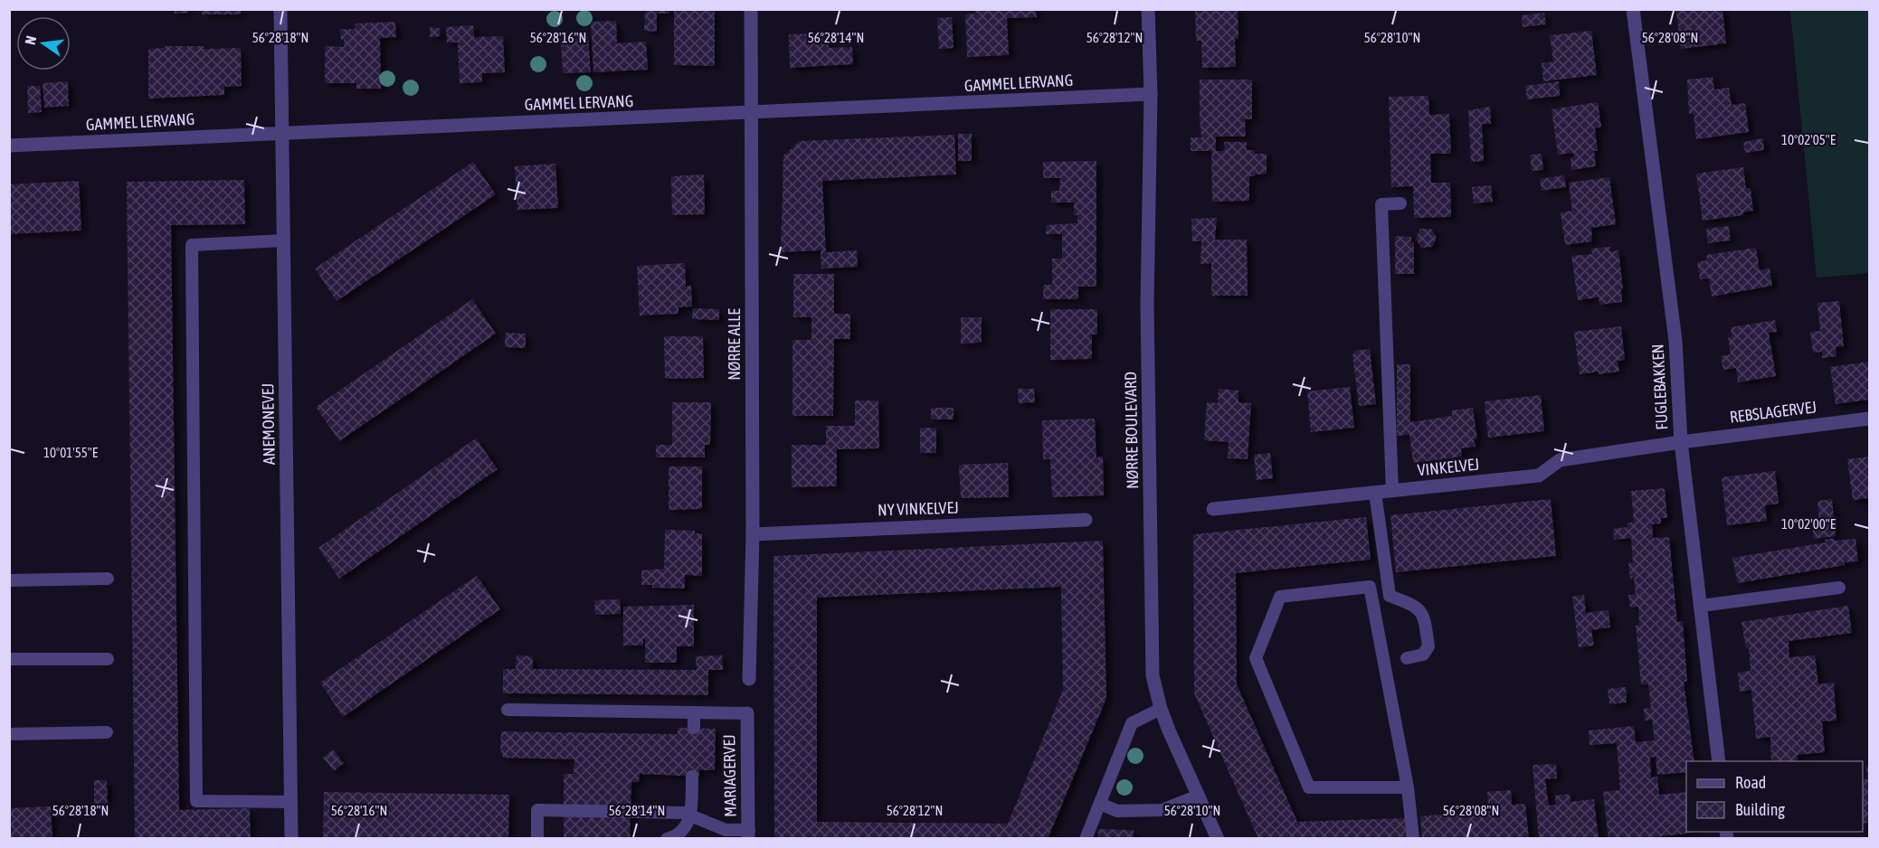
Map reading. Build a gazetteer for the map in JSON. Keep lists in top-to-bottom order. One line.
{"streets":{"street":["GAMMEL LERVANG","NØRRE ALLE","FUGLEBAKKEN","REBSLAGERVEJ","ANEMONEVEJ","NØRRE BOULEVARD","VINKELVEJ","NY VINKELVEJ","MARIAGERVEJ"]},"crossings":[["GAMMEL LERVANG","NØRRE ALLE"],["GAMMEL LERVANG","ANEMONEVEJ"],["GAMMEL LERVANG","NØRRE BOULEVARD"],["NØRRE ALLE","NY VINKELVEJ"],["FUGLEBAKKEN","REBSLAGERVEJ"],["FUGLEBAKKEN","VINKELVEJ"],["REBSLAGERVEJ","VINKELVEJ"]],"legend":["Road","Building"],"north":"left","coordinates":["56°28'18\"N","56°28'16\"N","56°28'14\"N","56°28'12\"N","56°28'10\"N","56°28'08\"N","10°02'05\"E","10°01'55\"E","10°02'00\"E"]}
